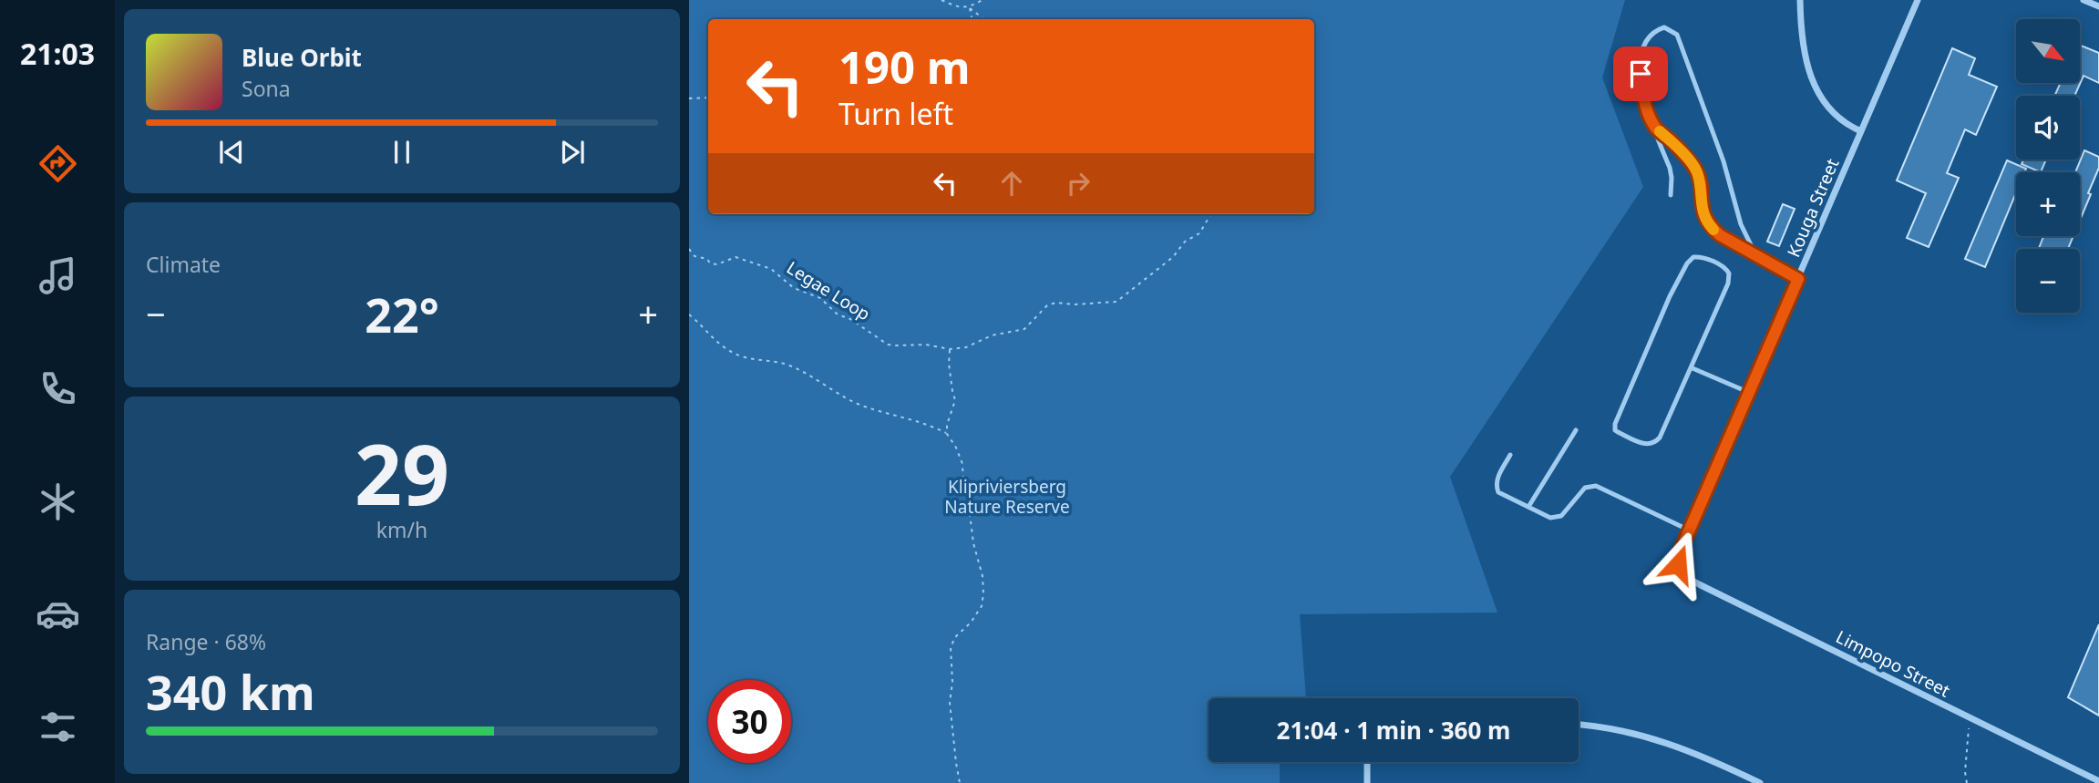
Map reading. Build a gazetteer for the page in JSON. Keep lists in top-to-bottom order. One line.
{"streets":{"street":["Kouga Street","Limpopo Street"],"path":["Legae Loop"]},"crossings":[["Kouga Street","Limpopo Street"]],"parks":["Klipriviersberg Nature Reserve"],"north":"bottom right","page":{"tabs":"21:03","map_buttons":["+","−"],"turn":["190 m","Turn left"],"song":["Blue Orbit","Sona"],"tile":["Climate",["29","km/h"],["Range · 68%","340 km"]],"heat":["−","22°","+"],"limit":"30","trip":"21:04 · 1 min · 360 m"}}
